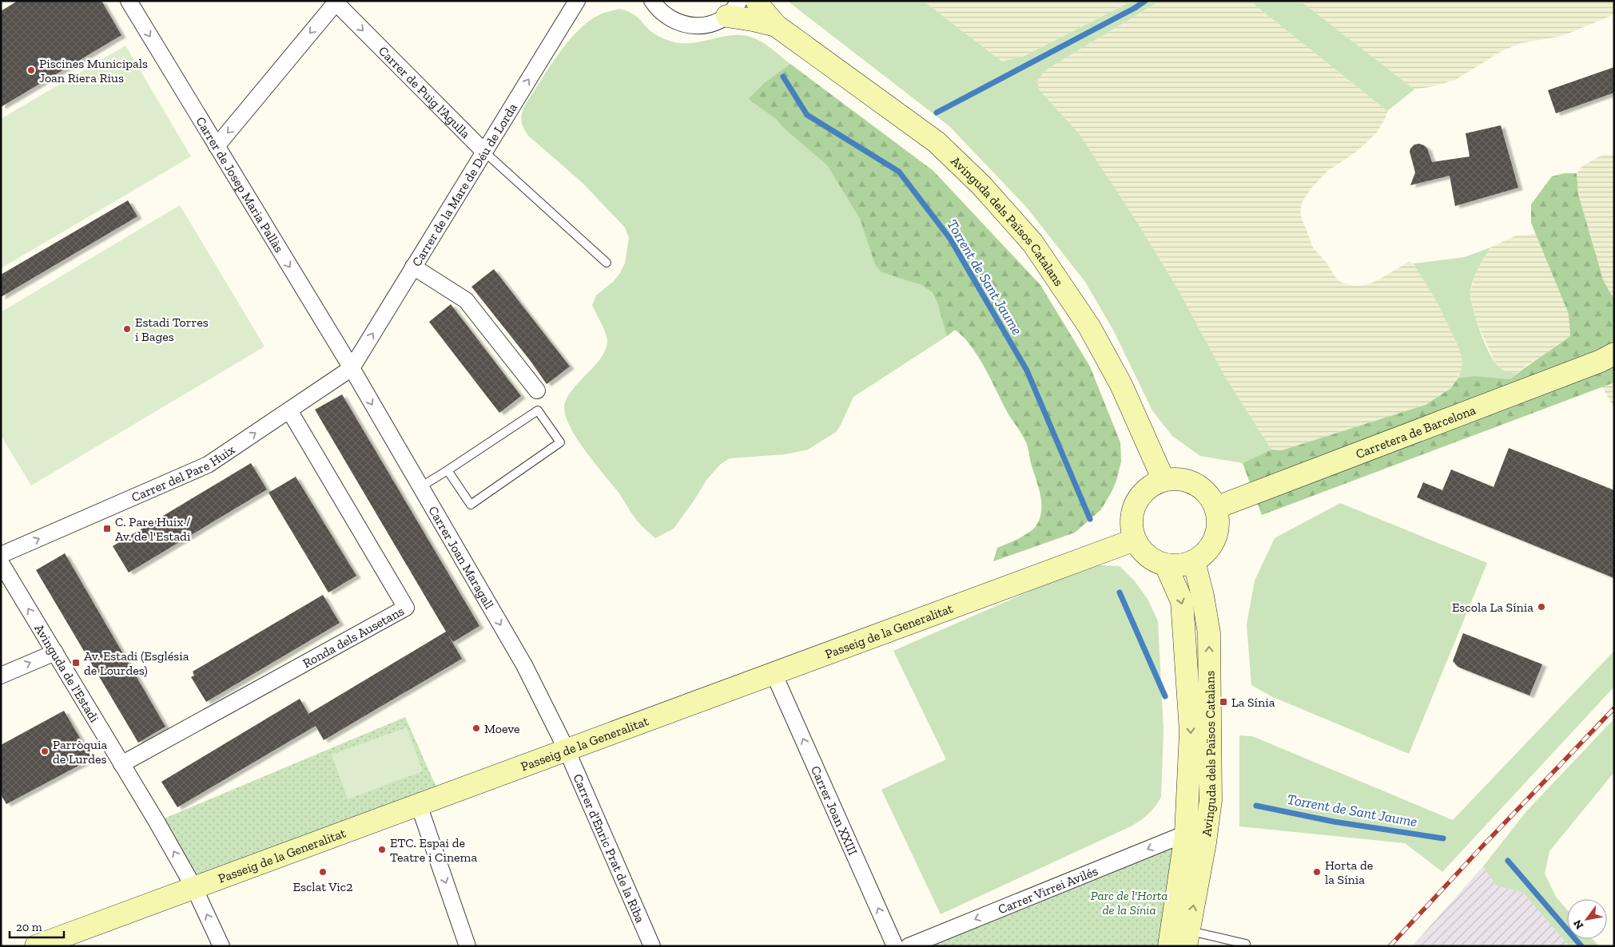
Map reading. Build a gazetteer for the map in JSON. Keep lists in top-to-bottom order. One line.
{"streets":{"street":["Carrer de Puig l'Agulla","Carrer de Josep Maria Pallàs","Carrer de la Mare de Déu de Lorda","Avinguda dels Països Catalans","Carretera de Barcelona","Carrer del Pare Huix","Carrer Joan Maragall","Passeig de la Generalitat","Ronda dels Ausetans","Avinguda de l'Estadi","Carrer Joan XXIII","Carrer d'Enric Prat de la Riba","Carrer Virrei Avilés"]},"crossings":[["Carrer de Puig l'Agulla","Carrer de la Mare de Déu de Lorda"],["Carrer de Josep Maria Pallàs","Carrer de la Mare de Déu de Lorda"],["Carrer de Josep Maria Pallàs","Carrer del Pare Huix"],["Carrer de Josep Maria Pallàs","Carrer Joan Maragall"],["Carrer de la Mare de Déu de Lorda","Carrer del Pare Huix"],["Carrer de la Mare de Déu de Lorda","Carrer Joan Maragall"],["Avinguda dels Països Catalans","Carretera de Barcelona"],["Avinguda dels Països Catalans","Passeig de la Generalitat"],["Avinguda dels Països Catalans","Carrer Virrei Avilés"],["Carretera de Barcelona","Passeig de la Generalitat"],["Carrer del Pare Huix","Carrer Joan Maragall"],["Carrer del Pare Huix","Ronda dels Ausetans"],["Carrer Joan Maragall","Passeig de la Generalitat"],["Carrer Joan Maragall","Carrer d'Enric Prat de la Riba"],["Passeig de la Generalitat","Avinguda de l'Estadi"],["Passeig de la Generalitat","Carrer Joan XXIII"],["Passeig de la Generalitat","Carrer d'Enric Prat de la Riba"],["Ronda dels Ausetans","Avinguda de l'Estadi"]],"one_way":["Carrer de Puig l'Agulla","Carrer de Josep Maria Pallàs","Carrer de la Mare de Déu de Lorda","Carrer del Pare Huix","Carrer Joan Maragall","Avinguda de l'Estadi","Carrer Joan XXIII","Carrer Virrei Avilés"],"water":["Torrent de Sant Jaume"],"parks":["Parc de l'Horta de la Sínia"],"places":{"other":["Piscines Municipals Joan Riera Rius","Estadi Torres i Bages","Escola La Sínia","Moeve","Parròquia de Lurdes","ETC. Espai de Teatre i Cinema","Esclat Vic2","Horta de la Sínia"],"transit":["C. Pare Huix / Av. de l'Estadi","Av. Estadi (Església de Lourdes)","La Sínia"]},"scale_bar":"20 m","north":"bottom left"}
